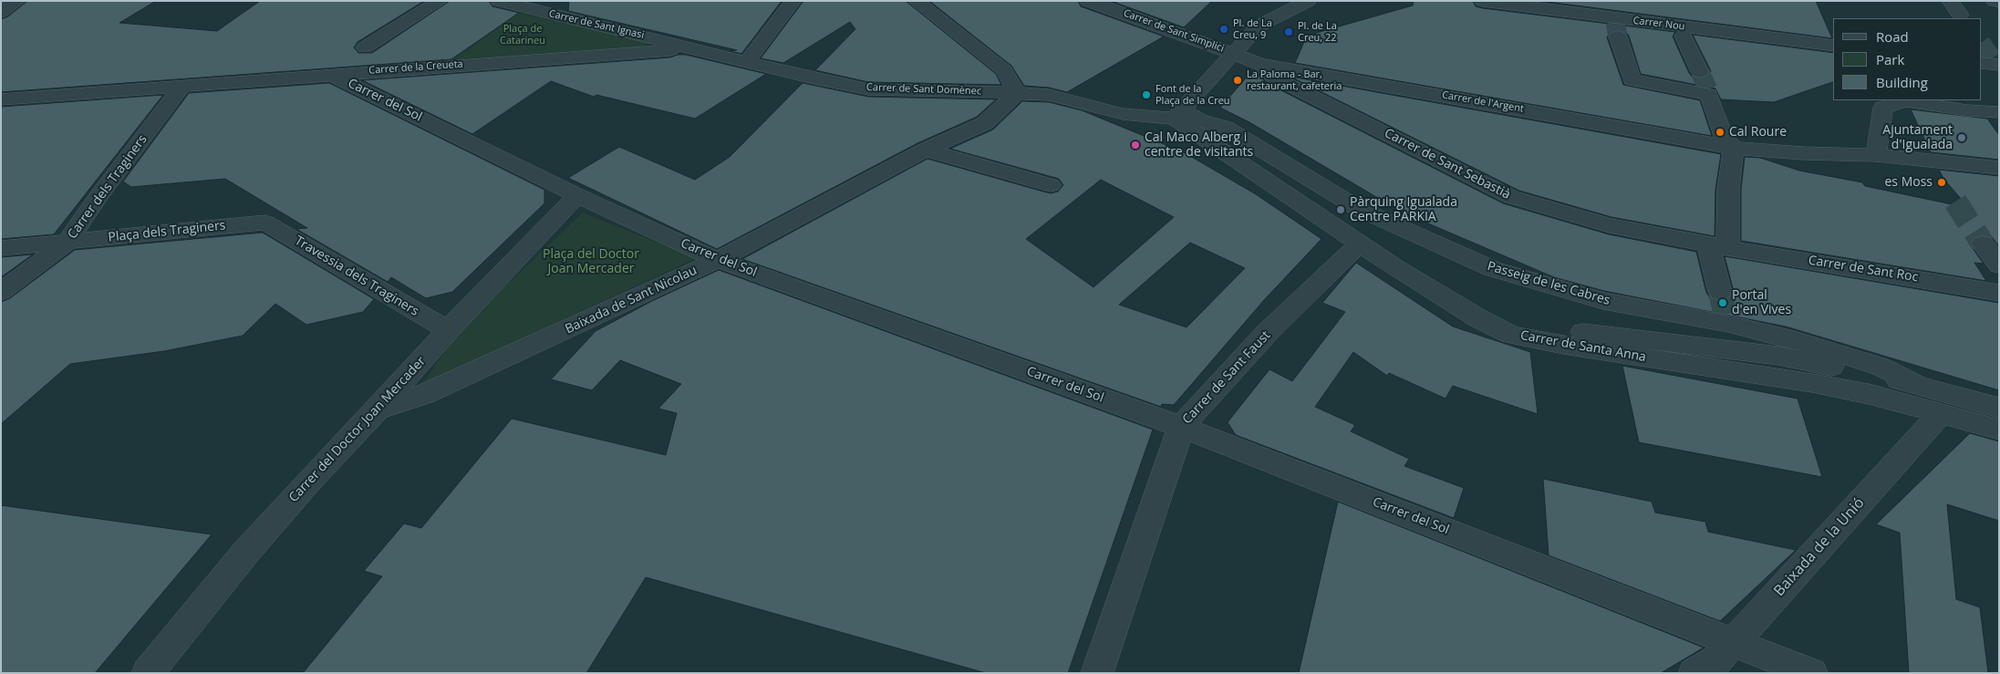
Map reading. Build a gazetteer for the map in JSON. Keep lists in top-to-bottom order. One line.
{"streets":{"street":["Carrer Nou","Carrer de Sant Ignasi","Carrer de Sant Simplici","Carrer de la Creueta","Carrer de Sant Domènec","Carrer del Sol","Carrer de l'Argent","Carrer de Sant Sebastià","Carrer dels Traginers","Plaça dels Traginers","Carrer de Sant Roc","Travessia dels Traginers","Passeig de les Cabres","Baixada de Sant Nicolau","Carrer de Santa Anna","Carrer de Sant Faust","Carrer del Doctor Joan Mercader","Baixada de la Unió"]},"crossings":[["Carrer de Sant Ignasi","Carrer de la Creueta"],["Carrer de Sant Ignasi","Carrer de Sant Domènec"],["Carrer de Sant Simplici","Carrer de l'Argent"],["Carrer de la Creueta","Carrer de Sant Domènec"],["Carrer de la Creueta","Carrer del Sol"],["Carrer de la Creueta","Carrer dels Traginers"],["Carrer de Sant Domènec","Passeig de les Cabres"],["Carrer de Sant Domènec","Baixada de Sant Nicolau"],["Carrer de Sant Domènec","Carrer de Santa Anna"],["Carrer del Sol","Baixada de Sant Nicolau"],["Carrer del Sol","Carrer de Sant Faust"],["Carrer del Sol","Carrer del Doctor Joan Mercader"],["Carrer del Sol","Baixada de la Unió"],["Carrer de l'Argent","Carrer de Sant Sebastià"],["Carrer de Sant Sebastià","Carrer de Sant Roc"],["Carrer dels Traginers","Plaça dels Traginers"],["Plaça dels Traginers","Travessia dels Traginers"],["Travessia dels Traginers","Carrer del Doctor Joan Mercader"],["Passeig de les Cabres","Carrer de Santa Anna"],["Baixada de Sant Nicolau","Carrer del Doctor Joan Mercader"],["Carrer de Santa Anna","Carrer de Sant Faust"],["Carrer de Santa Anna","Baixada de la Unió"]],"parks":["Plaça de Catarineu","Plaça del Doctor Joan Mercader"],"places":["Pl. de La Creu, 9","Pl. de La Creu, 22","La Paloma - Bar, restaurant, cafeteria","Font de la Plaça de la Creu","Cal Roure","Ajuntament d'Igualada","Cal Maco Alberg i centre de visitants","es Moss","Pàrquing Igualada Centre PARKIA","Portal d'en Vives"],"legend":["Road","Park","Building"]}
